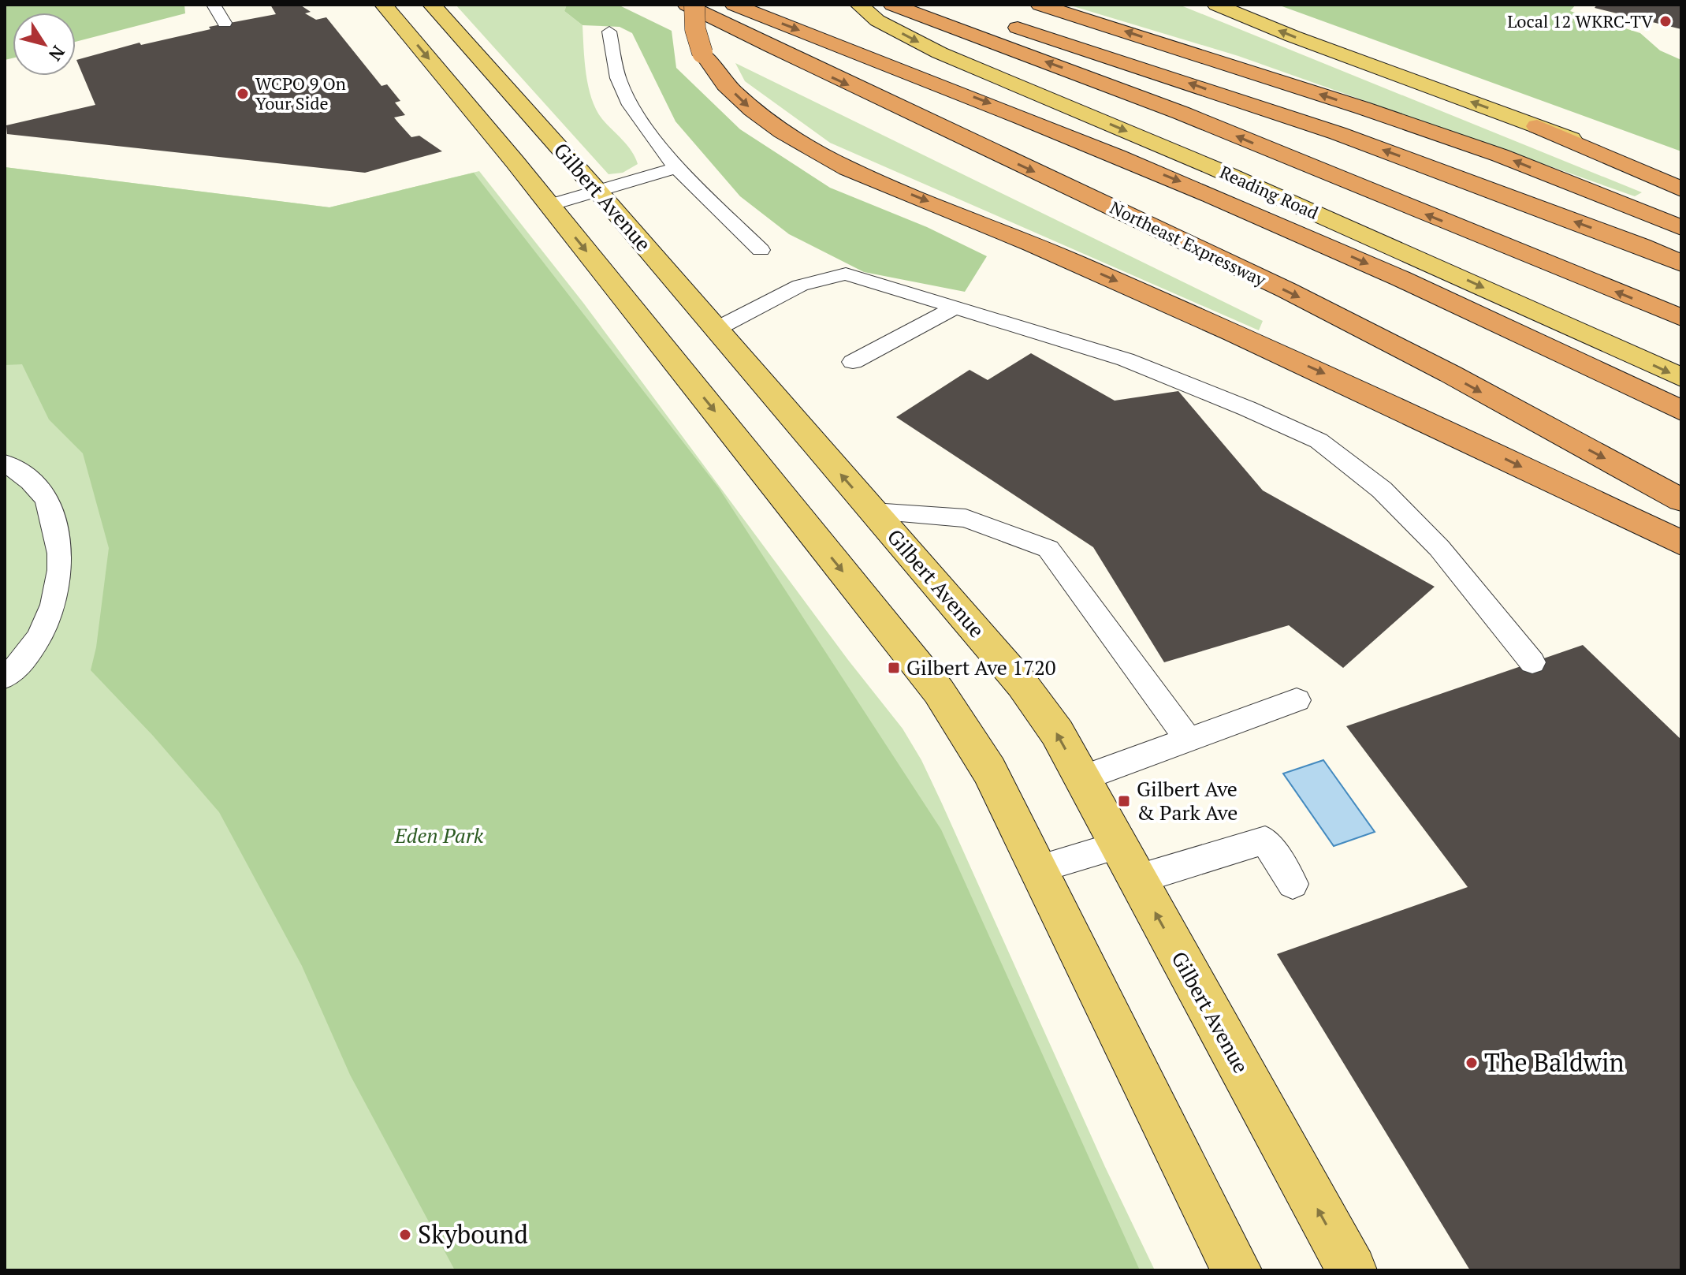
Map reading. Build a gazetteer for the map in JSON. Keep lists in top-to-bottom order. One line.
{"streets":{"highway":["Northeast Expressway"],"main road":["Reading Road","Gilbert Avenue"]},"parks":["Eden Park"],"places":{"other":["Local 12 WKRC-TV","WCPO 9 On Your Side","The Baldwin","Skybound"],"transit":["Gilbert Ave 1720","Gilbert Ave & Park Ave"]},"north":"bottom right"}
